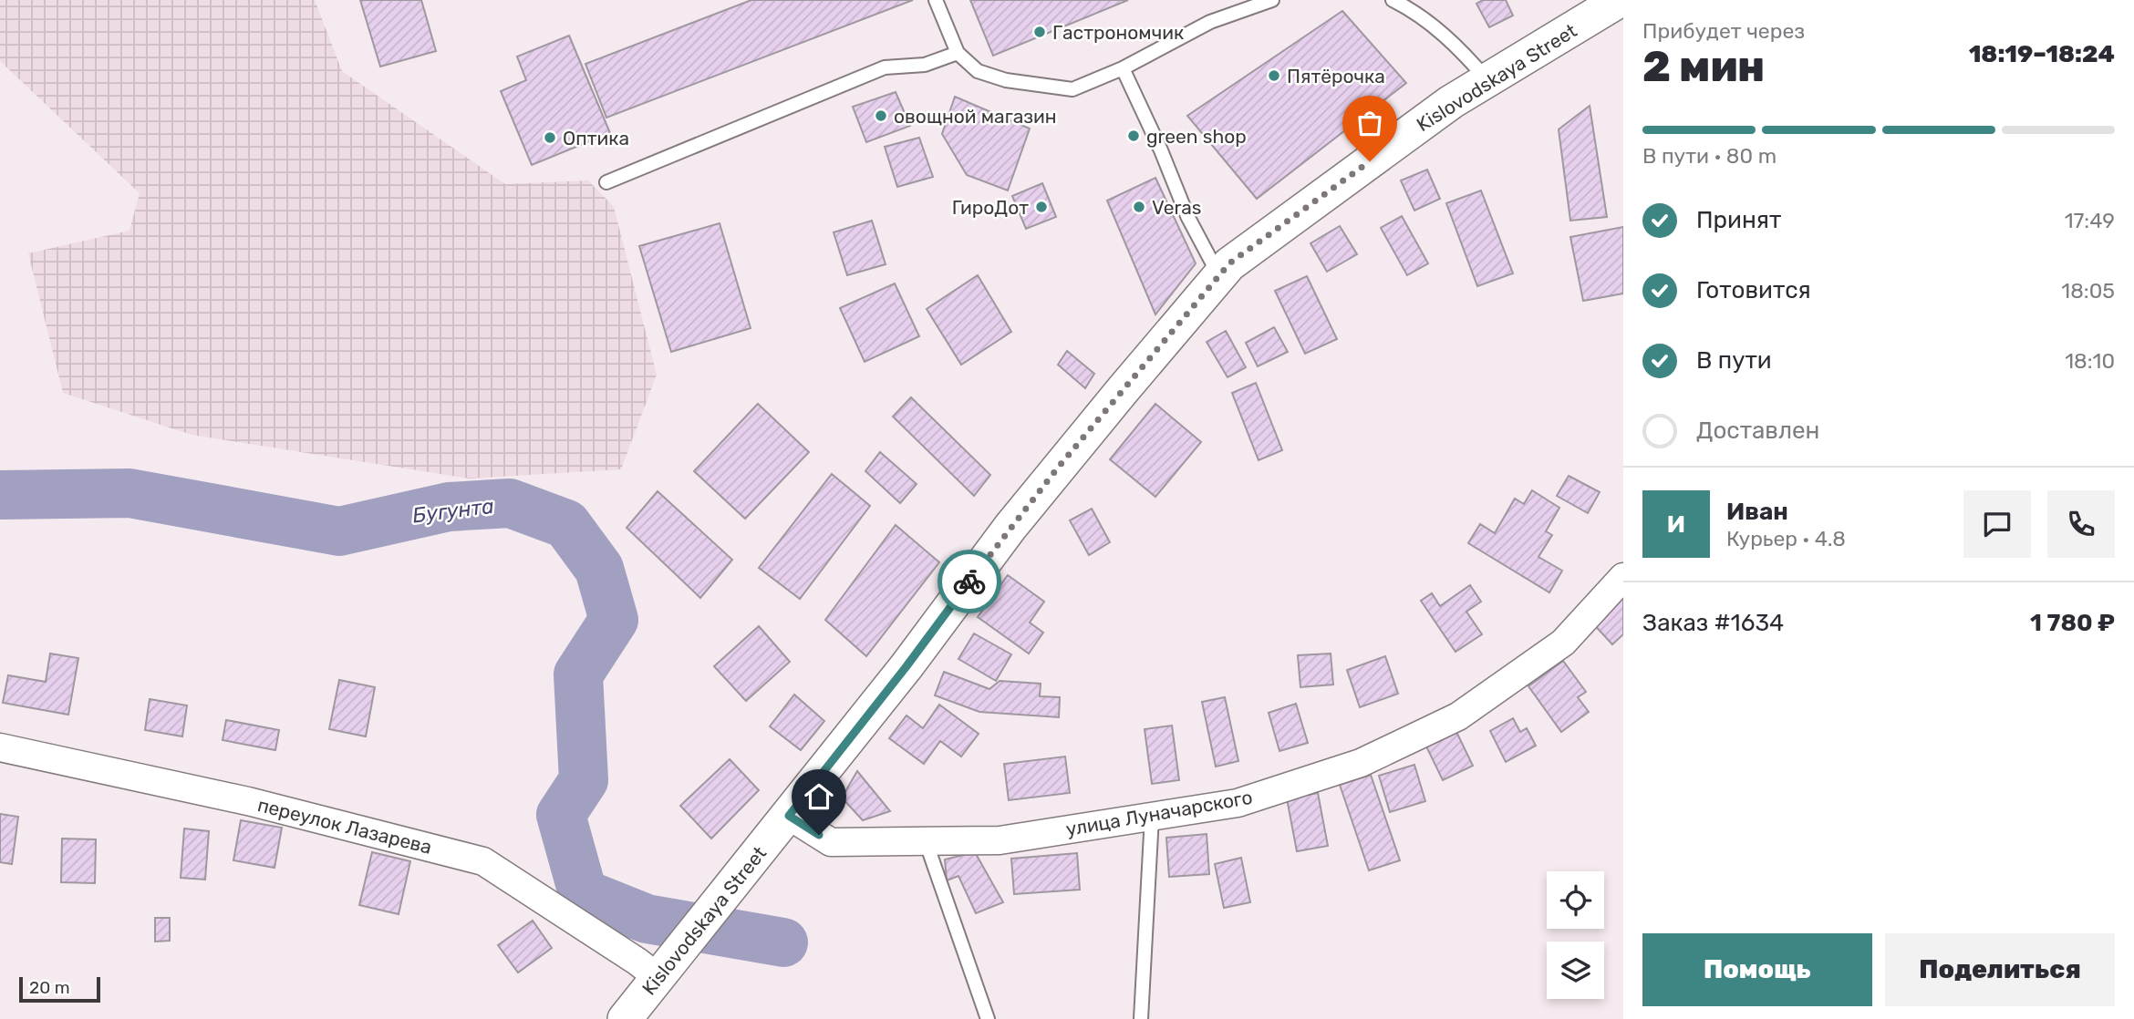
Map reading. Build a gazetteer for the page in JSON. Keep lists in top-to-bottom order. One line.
{"streets":{"street":["Kislovodskaya Street","улица Луначарского","переулок Лазарева"]},"crossings":[["Kislovodskaya Street","улица Луначарского"],["Kislovodskaya Street","переулок Лазарева"]],"water":["Бугунта"],"places":["Гастрономчик","Пятёрочка","овощной магазин","green shop","Оптика","ГироДот","Veras"],"scale_bar":"20 m","page":{"heading":["2 мин","Прибудет через","18:19–18:24"],"panel":["Иван","Курьер · 4.8","Заказ #1634","1 780 ₽"],"bar":"В пути · 80 m","list":[["Принят","17:49"],["Готовится","18:05"],["В пути","18:10"],"Доставлен"],"round":"И","buttons":["Помощь","Поделиться"],"scale":"20 m"}}
